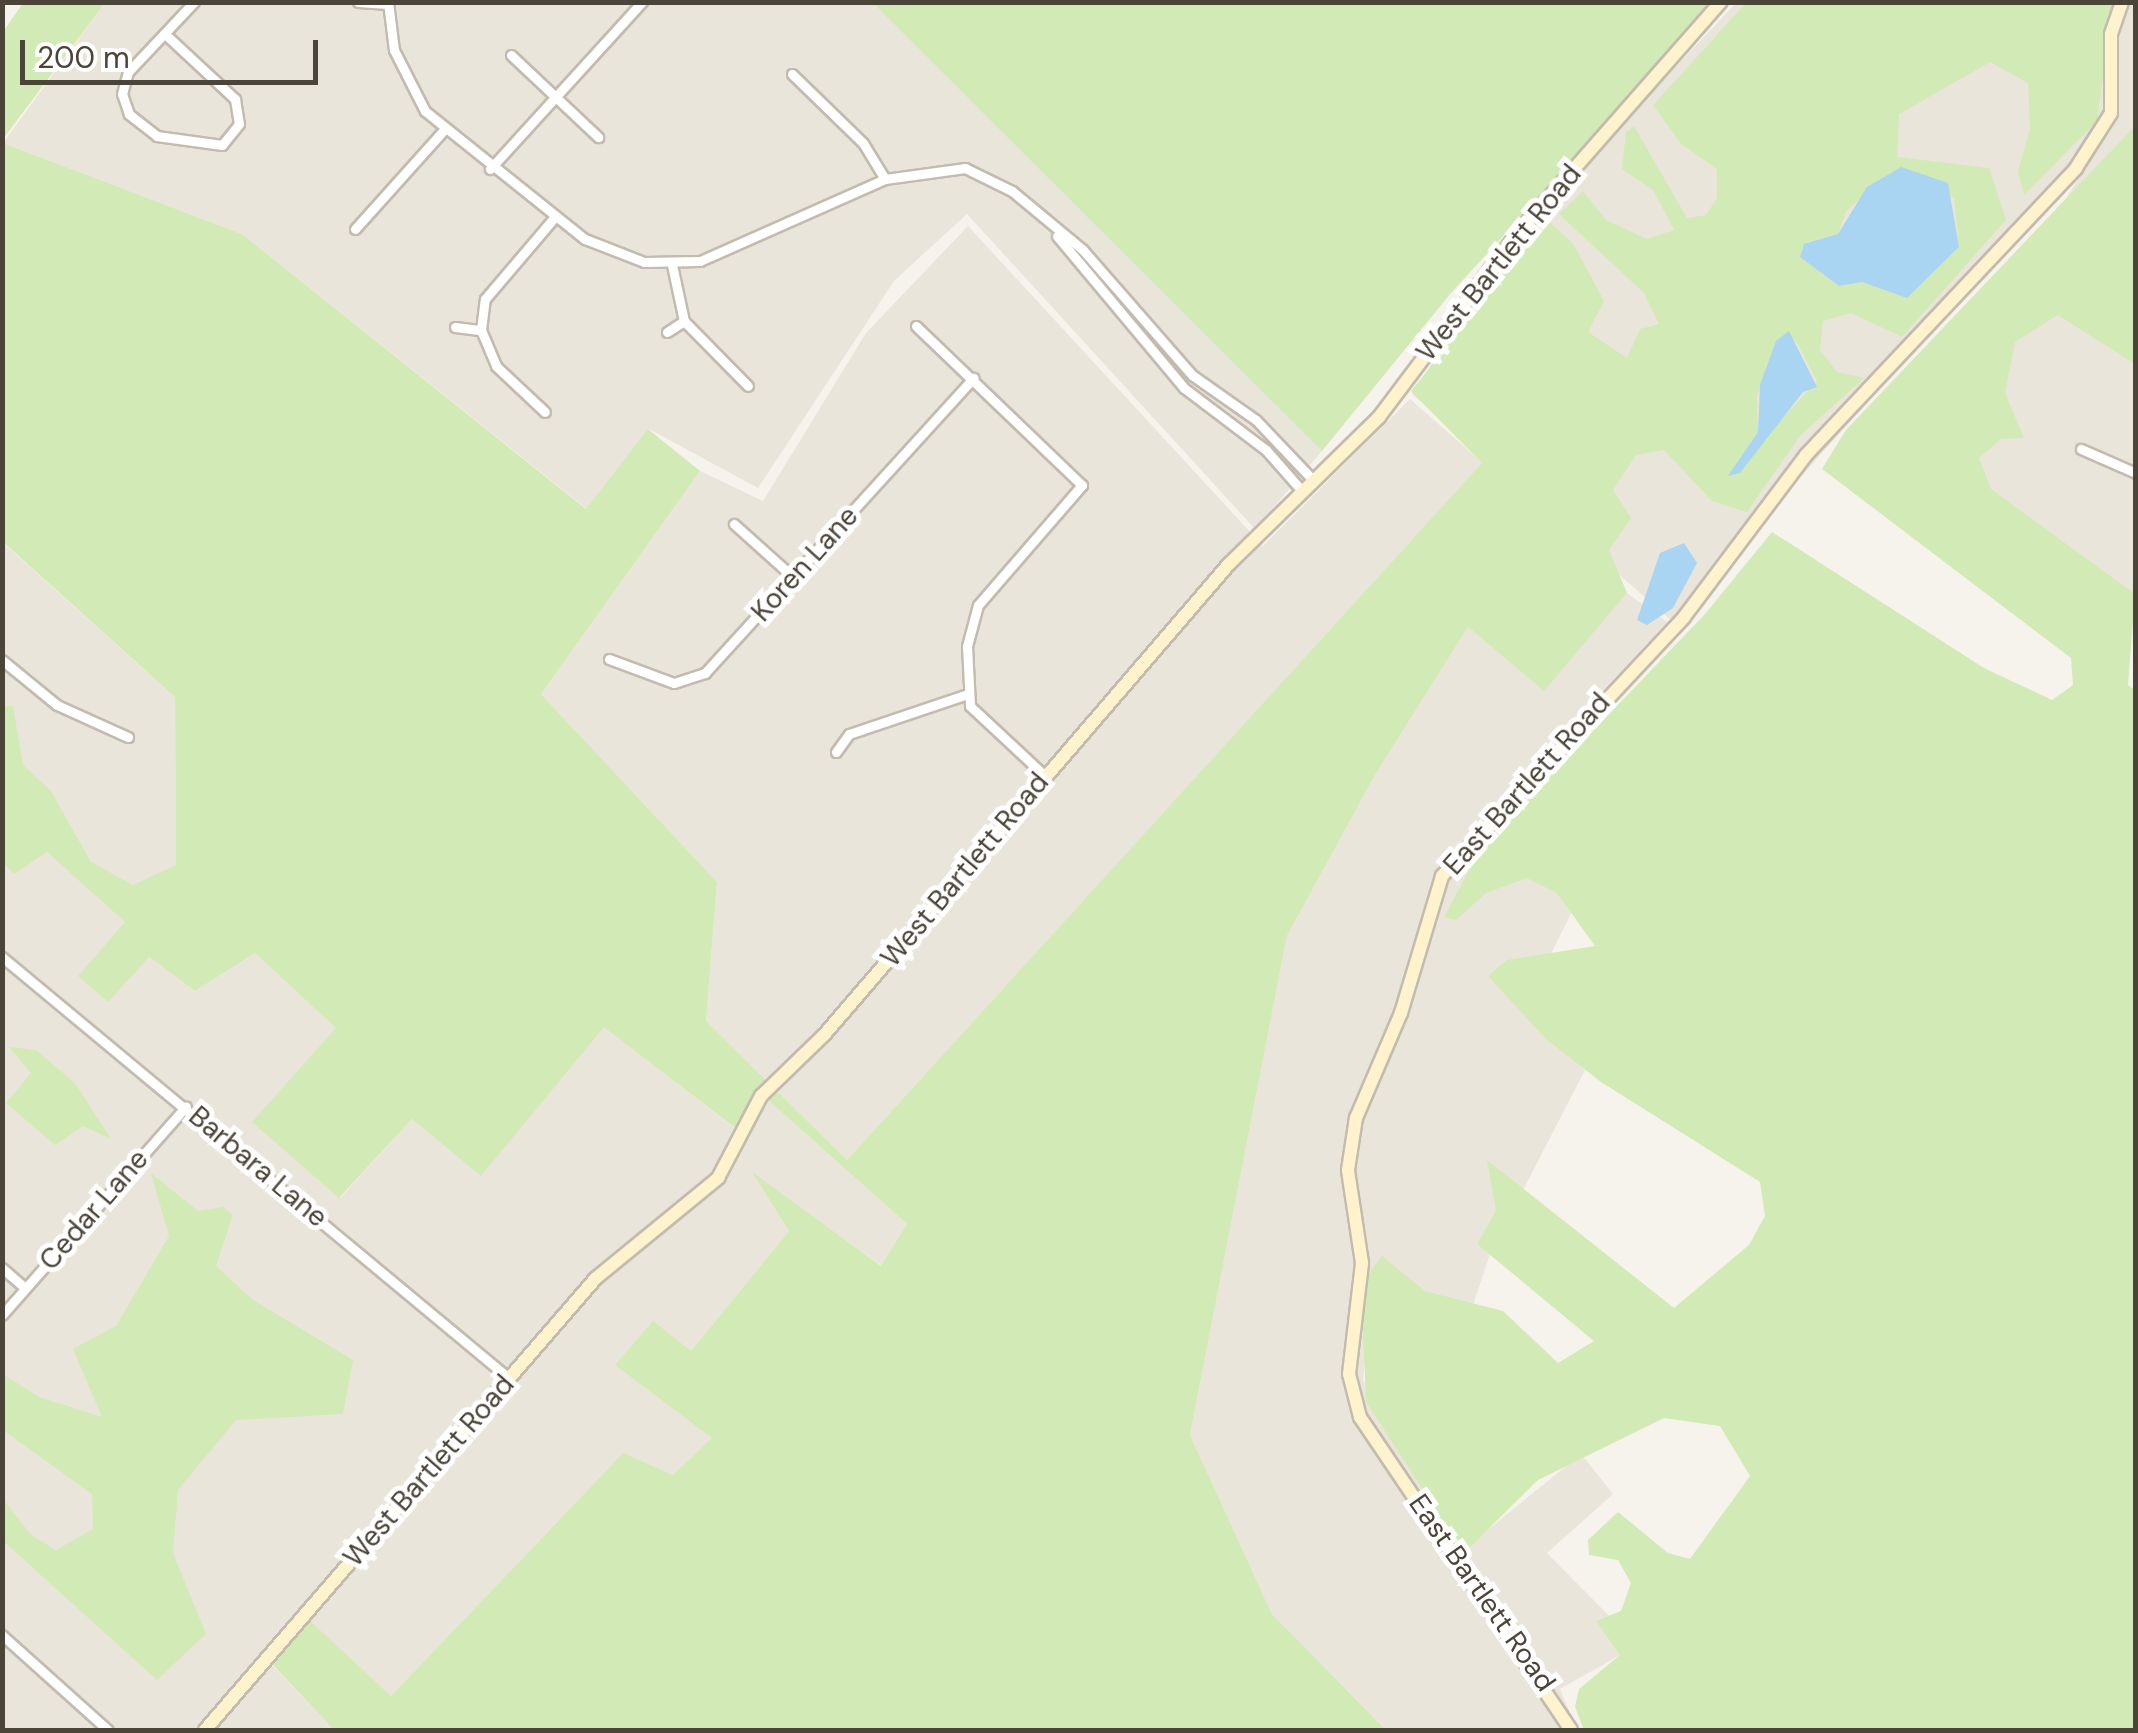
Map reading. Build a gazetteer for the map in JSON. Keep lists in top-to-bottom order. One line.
{"streets":{"street":["West Bartlett Road","Koren Lane","East Bartlett Road","Barbara Lane","Cedar Lane"]},"crossings":[["West Bartlett Road","Barbara Lane"],["Barbara Lane","Cedar Lane"]],"scale_bar":"200 m"}
